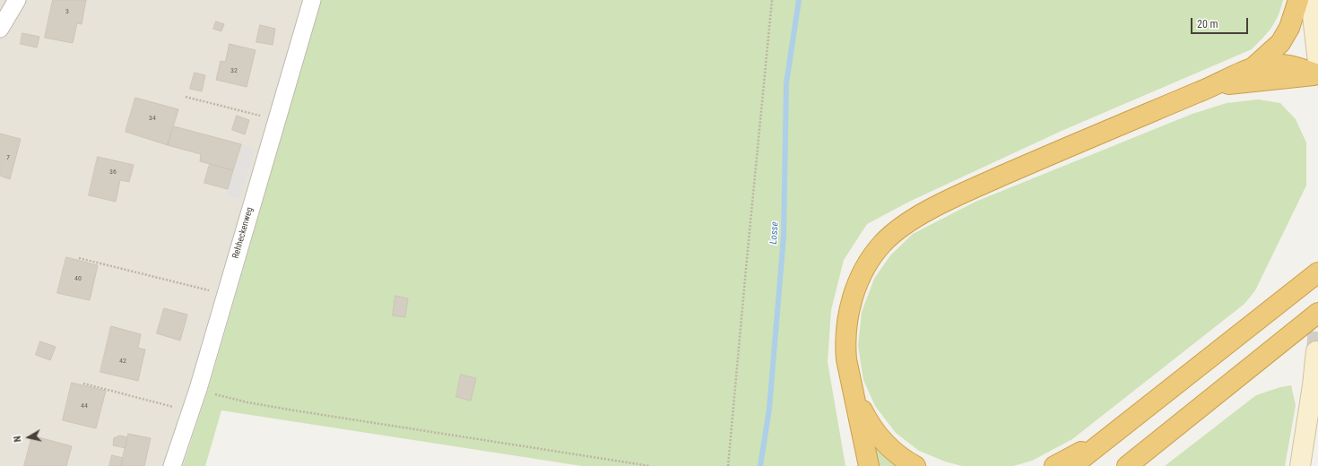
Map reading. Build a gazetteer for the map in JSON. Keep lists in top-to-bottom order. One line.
{"streets":{"street":["Rehheckenweg"]},"water":["Losse"],"house_numbers":["3","32","34","7","36","40","42","44"],"scale_bar":"20 m","north":"left"}
